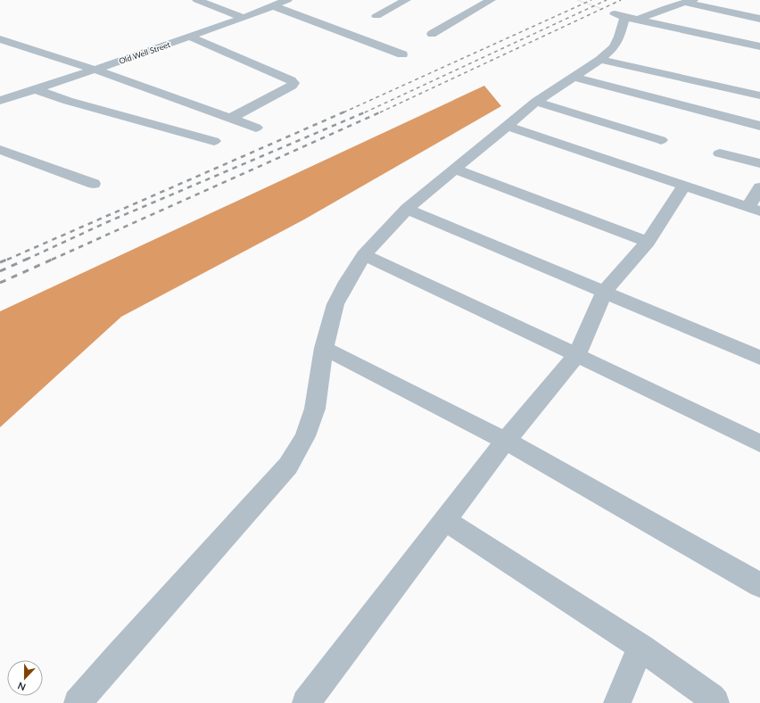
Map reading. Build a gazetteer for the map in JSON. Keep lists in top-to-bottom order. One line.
{"streets":{"street":["Old Well Street"]},"north":"bottom"}
